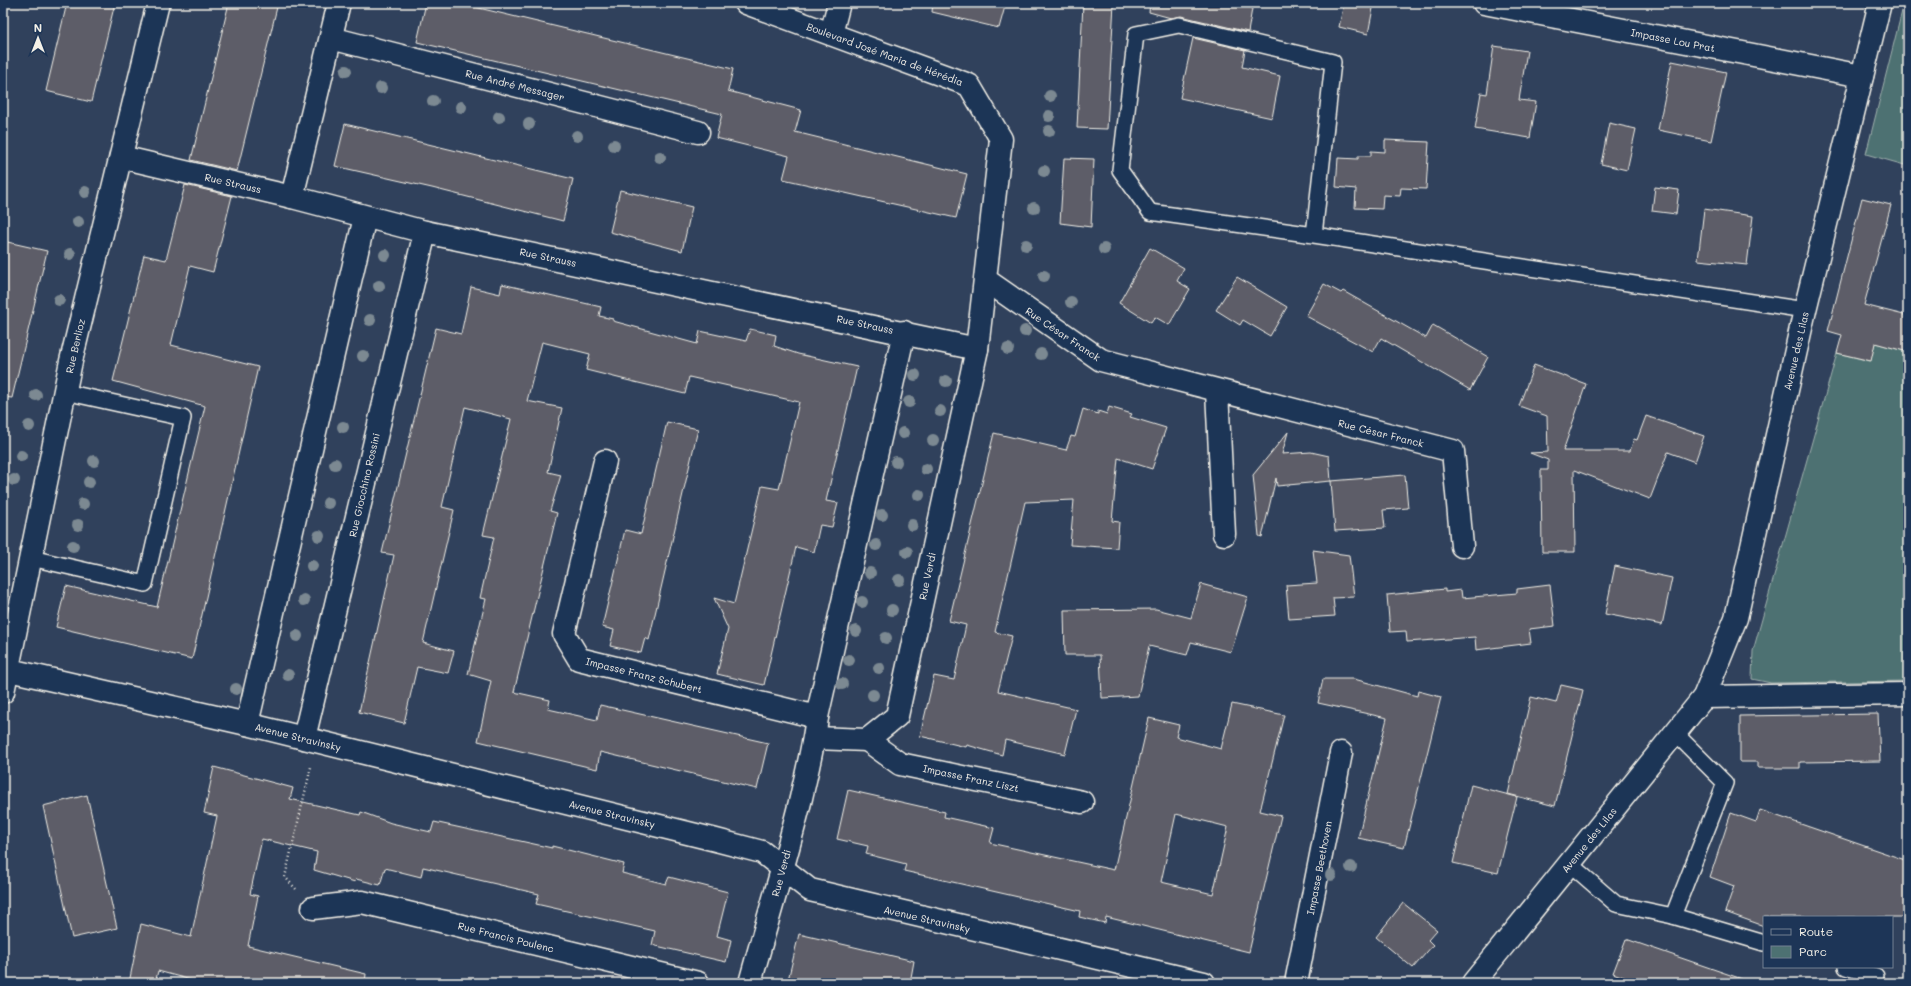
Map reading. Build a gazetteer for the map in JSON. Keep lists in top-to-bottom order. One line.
{"streets":{"street":["Impasse Lou Prat","Boulevard José Maria de Hérédia","Rue André Messager","Rue Strauss","Rue César Franck","Rue Berlioz","Avenue des Lilas","Rue Giocchino Rossini","Rue Verdi","Impasse Franz Schubert","Avenue Stravinsky","Impasse Franz Liszt","Impasse Beethoven","Rue Francis Poulenc"]},"crossings":[["Impasse Lou Prat","Avenue des Lilas"],["Boulevard José Maria de Hérédia","Rue Strauss"],["Boulevard José Maria de Hérédia","Rue César Franck"],["Boulevard José Maria de Hérédia","Rue Verdi"],["Rue Strauss","Rue Berlioz"],["Rue Strauss","Rue Giocchino Rossini"],["Rue Strauss","Rue Verdi"],["Rue Berlioz","Avenue Stravinsky"],["Rue Giocchino Rossini","Avenue Stravinsky"],["Rue Verdi","Impasse Franz Schubert"],["Rue Verdi","Avenue Stravinsky"],["Rue Verdi","Impasse Franz Liszt"]],"legend":["Route","Parc"],"north":"top"}
